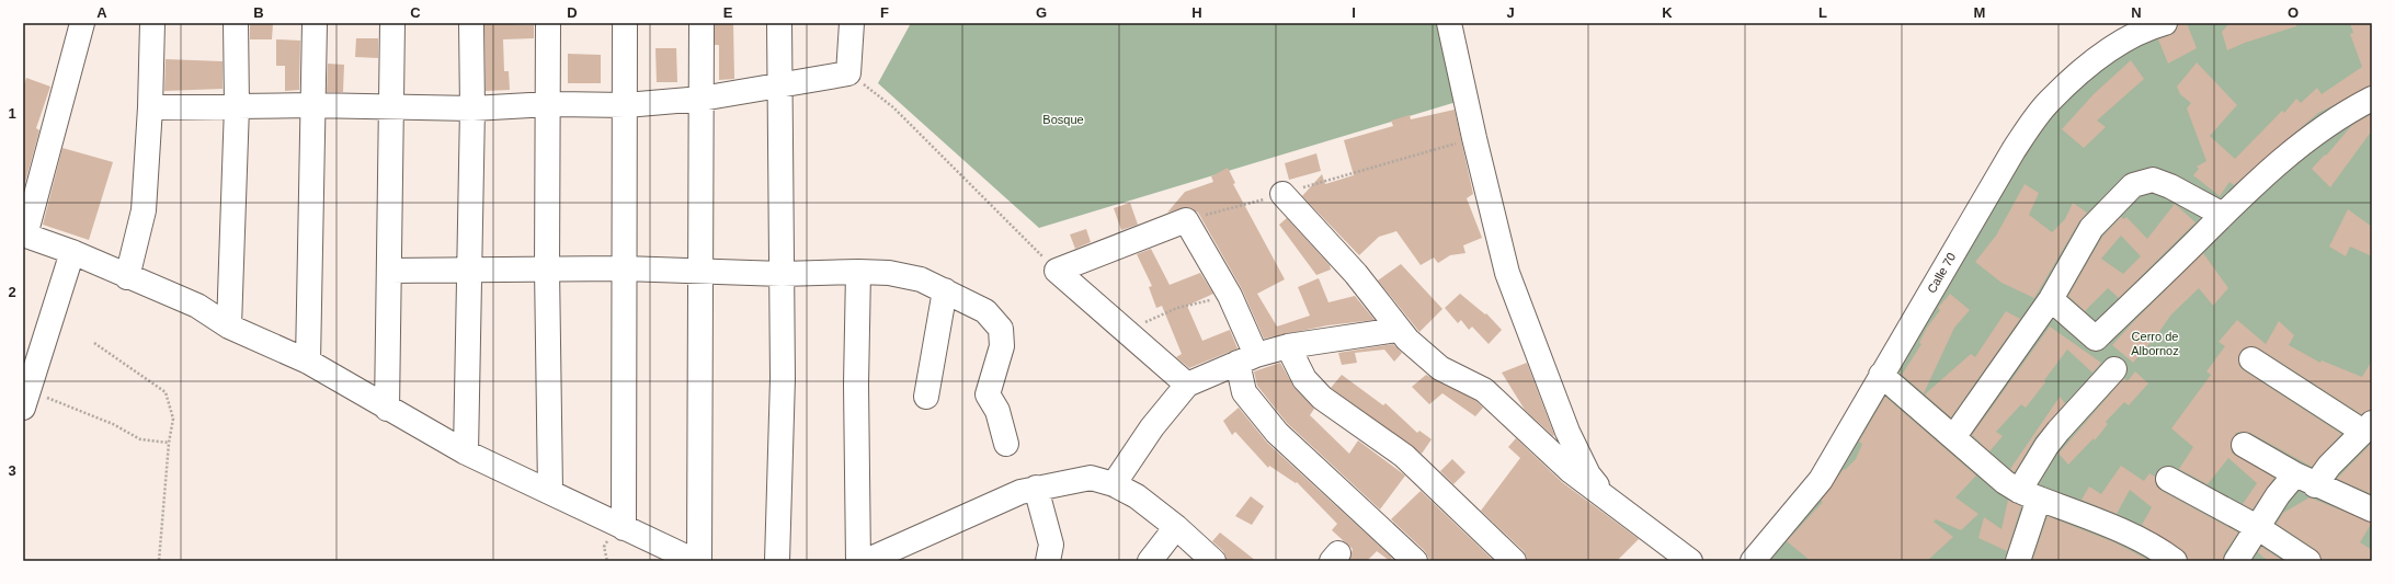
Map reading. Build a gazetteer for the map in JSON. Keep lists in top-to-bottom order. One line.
{"streets":{"street":["Calle 70"]},"parks":["Bosque","Cerro de Albornoz"],"grid":{"columns":["A","B","C","D","E","F","G","H","I","J","K","L","M","N","O"],"rows":["1","2","3"]}}
